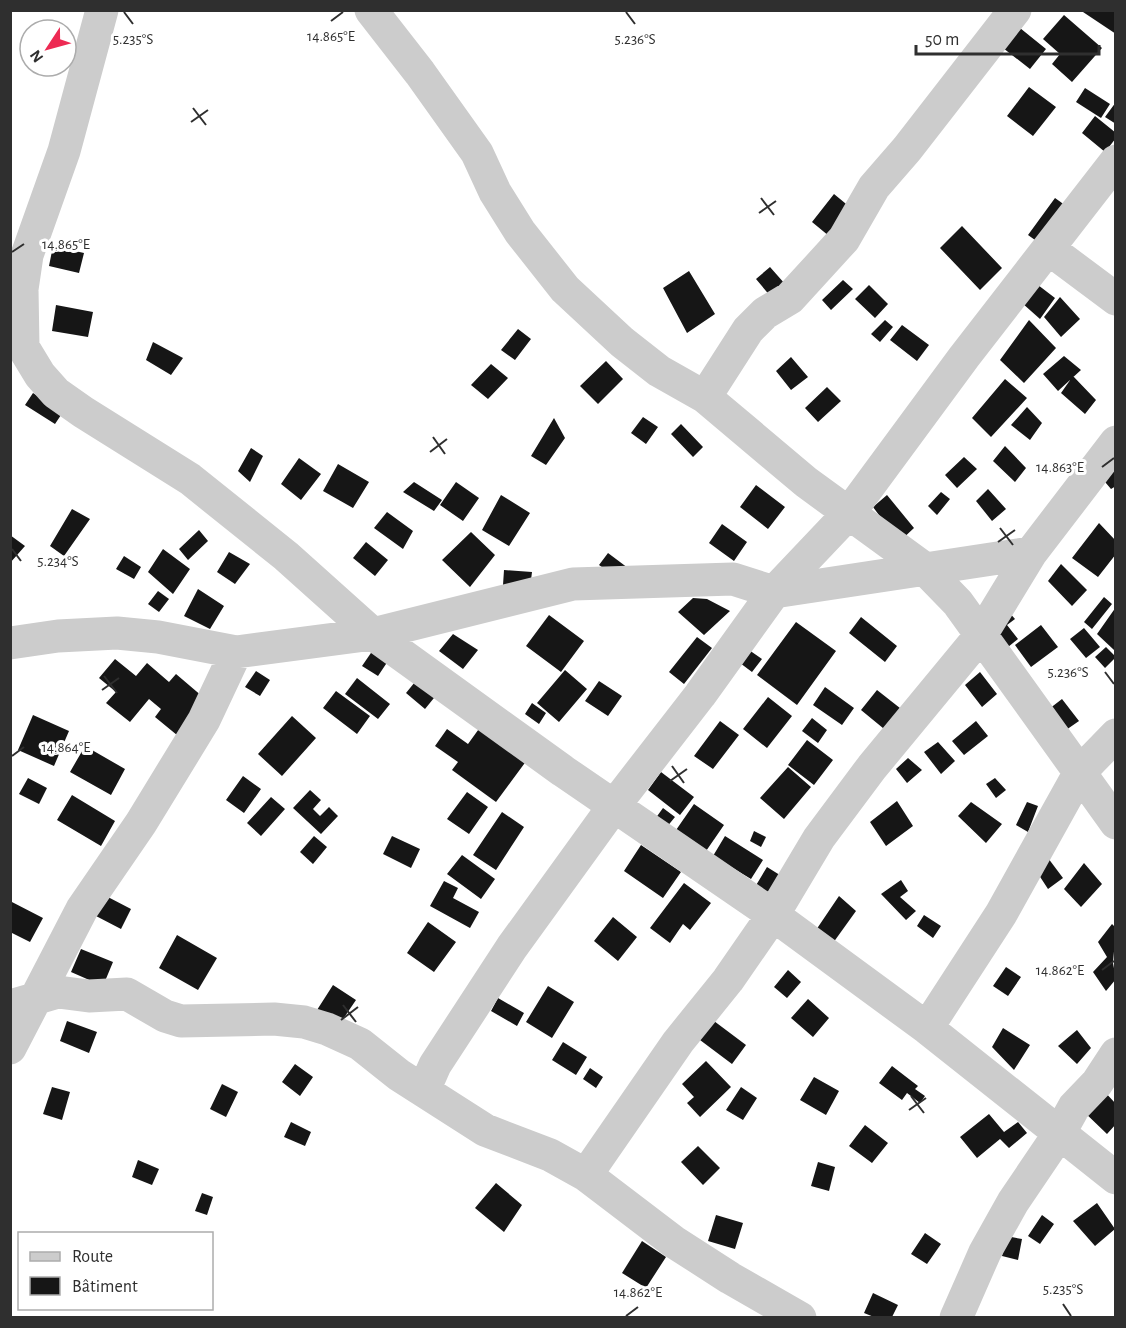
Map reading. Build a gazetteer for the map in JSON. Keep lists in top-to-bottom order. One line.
{"legend":["Route","Bâtiment"],"scale_bar":"50 m","north":"bottom left","coordinates":["14.865°E","5.235°S","5.236°S","14.863°E","5.234°S","14.864°E","14.862°E"]}
